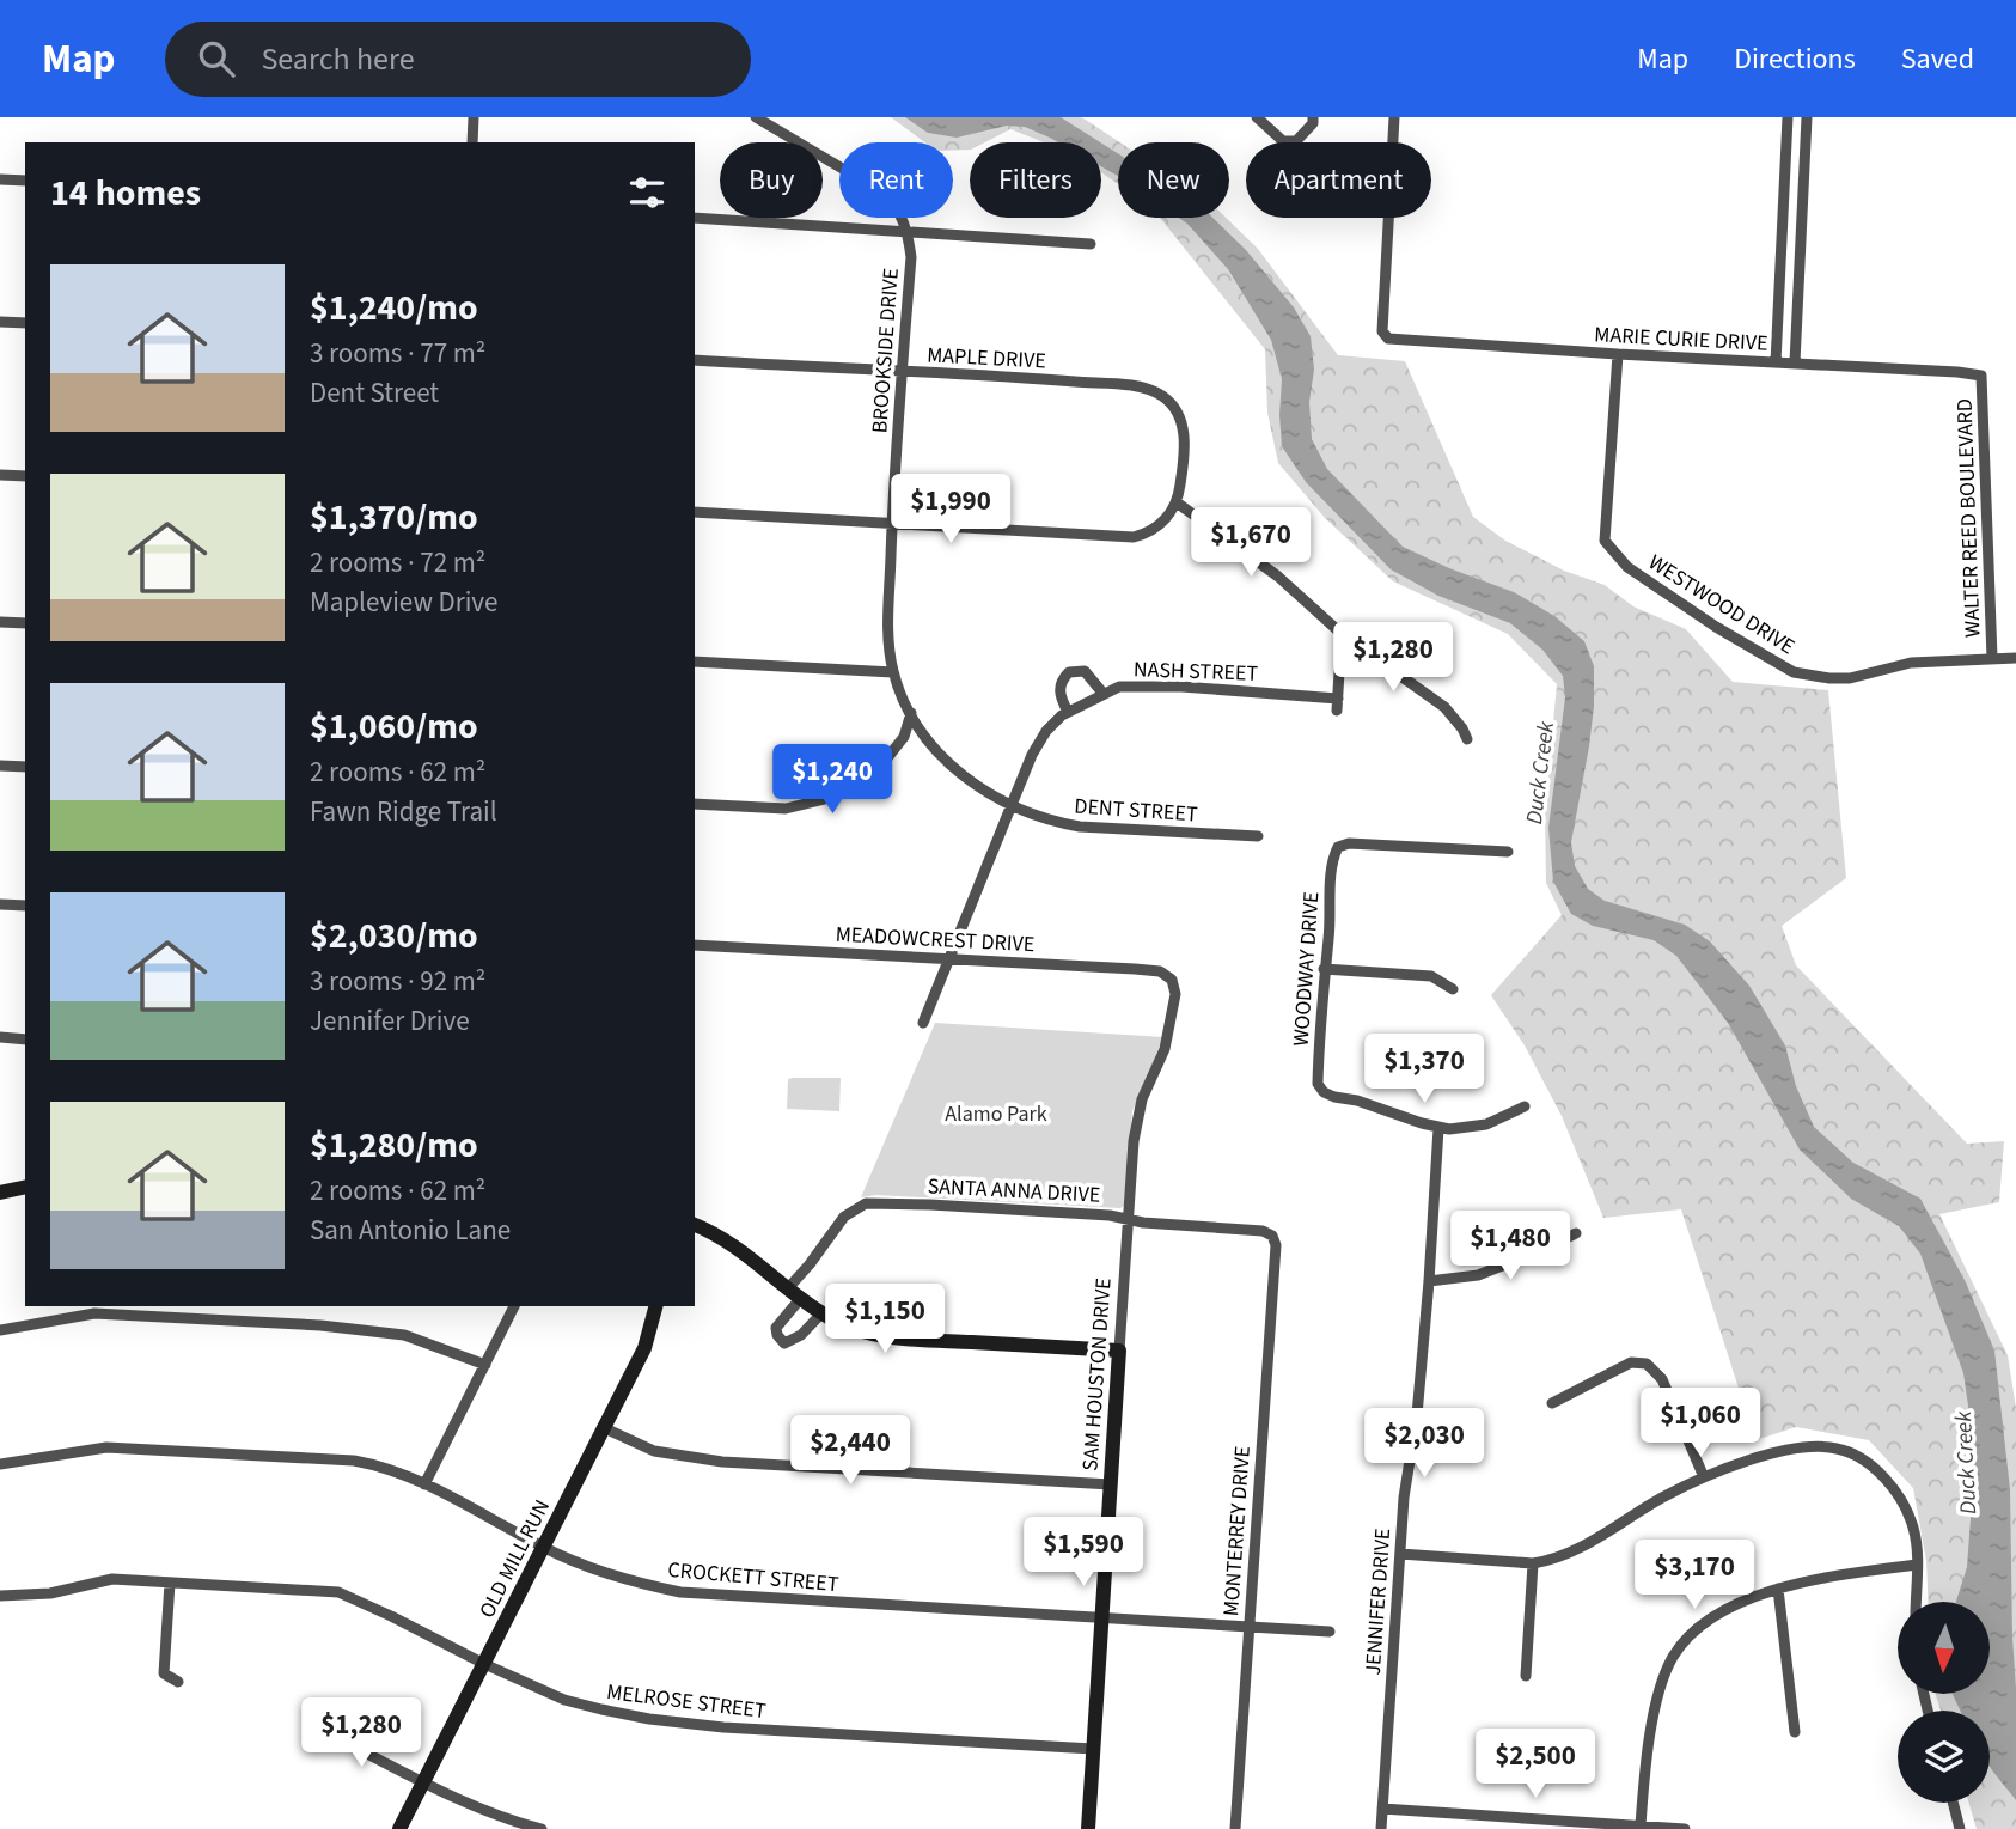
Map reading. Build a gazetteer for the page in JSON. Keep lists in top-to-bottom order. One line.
{"streets":{"street":["MARIE CURIE DRIVE","BROOKSIDE DRIVE","MAPLE DRIVE","WALTER REED BOULEVARD","WESTWOOD DRIVE","NASH STREET","DENT STREET","MEADOWCREST DRIVE","WOODWAY DRIVE","SANTA ANNA DRIVE","SAM HOUSTON DRIVE","MONTERREY DRIVE","OLD MILL RUN","CROCKETT STREET","JENNIFER DRIVE","MELROSE STREET"]},"crossings":[["MARIE CURIE DRIVE","WALTER REED BOULEVARD"],["MARIE CURIE DRIVE","WESTWOOD DRIVE"],["BROOKSIDE DRIVE","MAPLE DRIVE"],["BROOKSIDE DRIVE","DENT STREET"],["WALTER REED BOULEVARD","WESTWOOD DRIVE"],["NASH STREET","DENT STREET"],["MEADOWCREST DRIVE","SAM HOUSTON DRIVE"],["WOODWAY DRIVE","JENNIFER DRIVE"],["SANTA ANNA DRIVE","SAM HOUSTON DRIVE"],["SANTA ANNA DRIVE","MONTERREY DRIVE"],["SAM HOUSTON DRIVE","CROCKETT STREET"],["SAM HOUSTON DRIVE","MELROSE STREET"],["MONTERREY DRIVE","CROCKETT STREET"],["OLD MILL RUN","CROCKETT STREET"],["OLD MILL RUN","MELROSE STREET"]],"water":["Duck Creek"],"parks":["Alamo Park"],"north":"bottom","page":{"header":"Map","search":"Search here","nav":["Map","Directions","Saved"],"chip":["Buy","Rent","Filters","New","Apartment"],"heading":"14 homes","list":[{"name":"$1,240/mo","note":"3 rooms · 77 m² · Dent Street"},{"name":"$1,370/mo","note":"2 rooms · 72 m² · Mapleview Drive"},{"name":"$1,060/mo","note":"2 rooms · 62 m² · Fawn Ridge Trail"},{"name":"$2,030/mo","note":"3 rooms · 92 m² · Jennifer Drive"},{"name":"$1,280/mo","note":"2 rooms · 62 m² · San Antonio Lane"}],"price":["$1,990","$1,670","$1,280","$1,240","$1,370","$1,480","$1,150","$1,060","$2,030","$2,440","$1,590","$3,170","$1,280","$2,500"]}}
